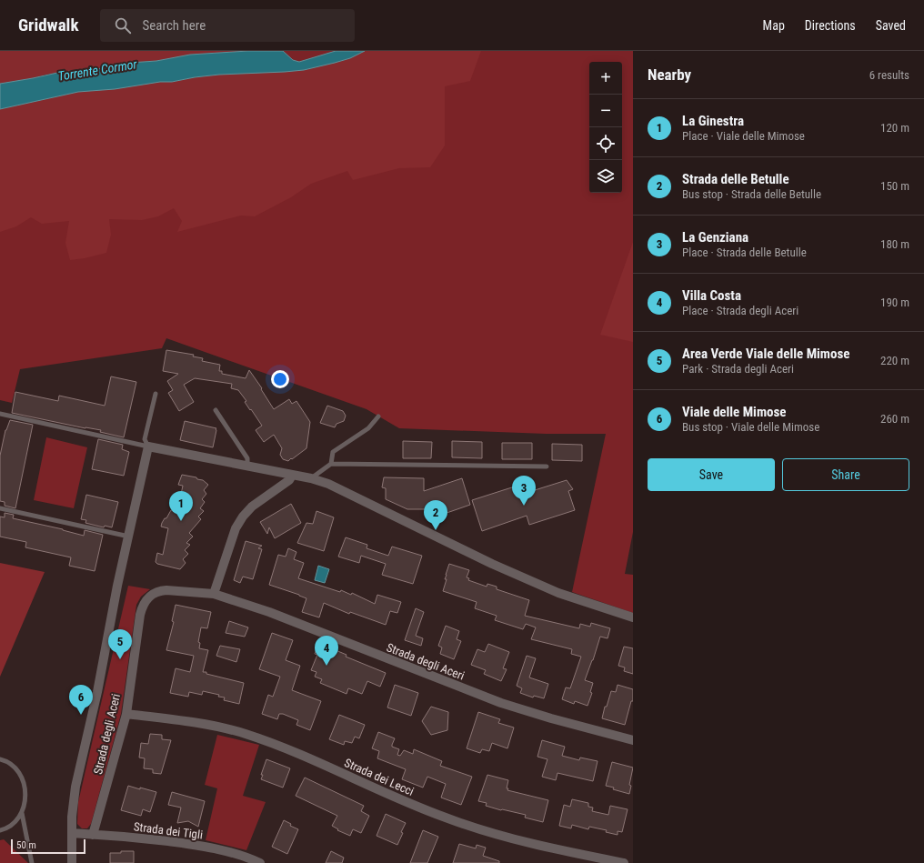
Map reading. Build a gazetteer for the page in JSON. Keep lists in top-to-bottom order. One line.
{"streets":{"street":["Strada degli Aceri","Strada dei Lecci","Strada dei Tigli"]},"crossings":[["Strada degli Aceri","Strada dei Lecci"],["Strada degli Aceri","Strada dei Tigli"]],"water":["Torrente Cormor"],"scale_bar":"50 m","page":{"header":"Gridwalk","search":"Search here","nav":["Map","Directions","Saved"],"heading":["Nearby","6 results"],"map_buttons":["+","−"],"list":[{"mark":"1","name":"La Ginestra","note":"Place · Viale delle Mimose","value":"120 m"},{"mark":"2","name":"Strada delle Betulle","note":"Bus stop · Strada delle Betulle","value":"150 m"},{"mark":"3","name":"La Genziana","note":"Place · Strada delle Betulle","value":"180 m"},{"mark":"4","name":"Villa Costa","note":"Place · Strada degli Aceri","value":"190 m"},{"mark":"5","name":"Area Verde Viale delle Mimose","note":"Park · Strada degli Aceri","value":"220 m"},{"mark":"6","name":"Viale delle Mimose","note":"Bus stop · Viale delle Mimose","value":"260 m"}],"buttons":["Save","Share"],"pins":["3","1","2","5","4","6"],"scale":"50 m"}}
